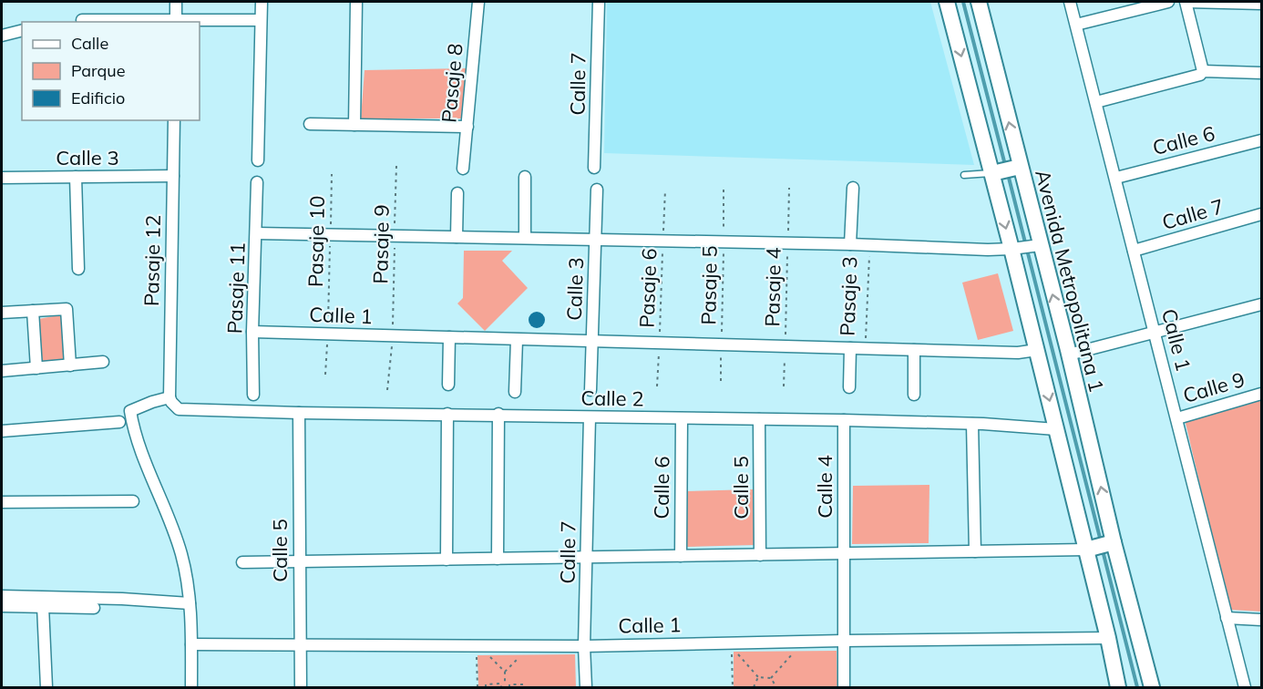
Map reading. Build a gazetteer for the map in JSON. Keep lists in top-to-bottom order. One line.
{"streets":{"street":["Pasaje 8","Calle 7","Calle 6","Calle 3","Pasaje 12","Avenida Metropolitana 1","Pasaje 11","Pasaje 3","Calle 1","Calle 9","Calle 2","Calle 4","Calle 5"],"path":["Pasaje 10","Pasaje 9","Pasaje 5","Pasaje 4","Pasaje 6"]},"crossings":[["Calle 7","Calle 1"],["Calle 7","Calle 2"],["Calle 6","Calle 1"],["Calle 6","Calle 2"],["Calle 3","Pasaje 12"],["Calle 3","Calle 1"],["Pasaje 10","Calle 1"],["Pasaje 9","Calle 1"],["Pasaje 12","Calle 2"],["Pasaje 5","Calle 1"],["Pasaje 4","Calle 1"],["Pasaje 11","Calle 1"],["Pasaje 6","Calle 1"],["Pasaje 3","Calle 1"],["Calle 1","Calle 9"],["Calle 1","Calle 5"],["Calle 2","Calle 4"],["Calle 2","Calle 5"]],"legend":["Calle","Parque","Edificio"]}
